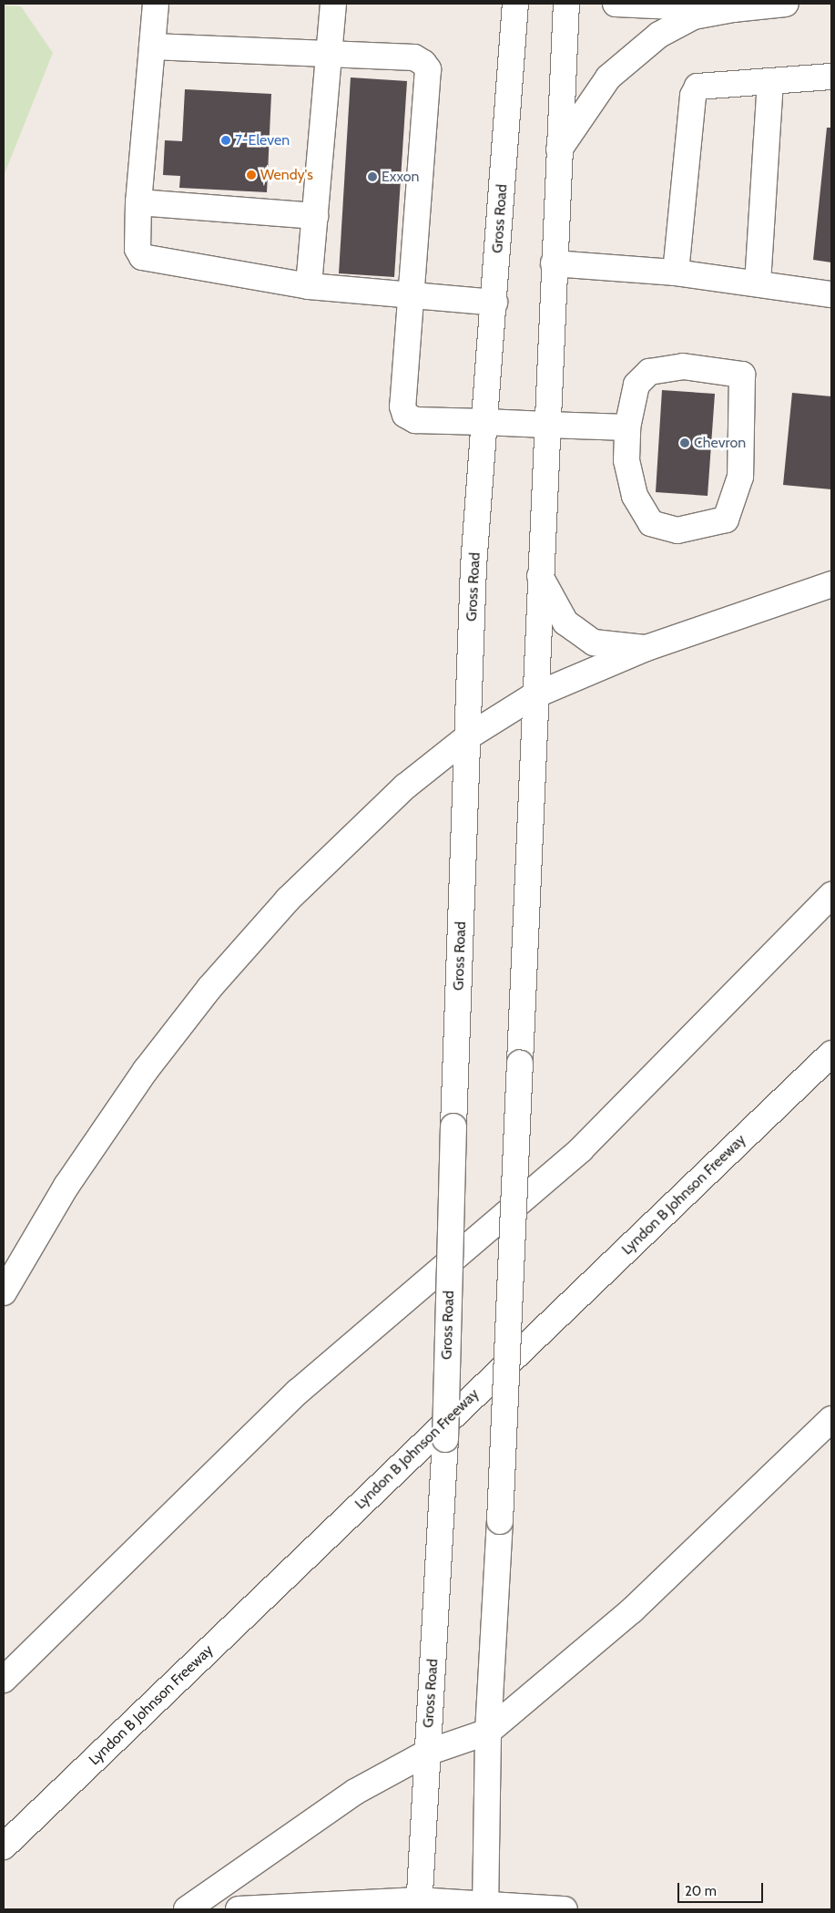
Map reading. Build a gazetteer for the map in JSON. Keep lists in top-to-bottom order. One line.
{"streets":{"main road":["Gross Road","Lyndon B Johnson Freeway"]},"places":["7-Eleven","Wendy's","Exxon","Chevron"],"scale_bar":"20 m"}
